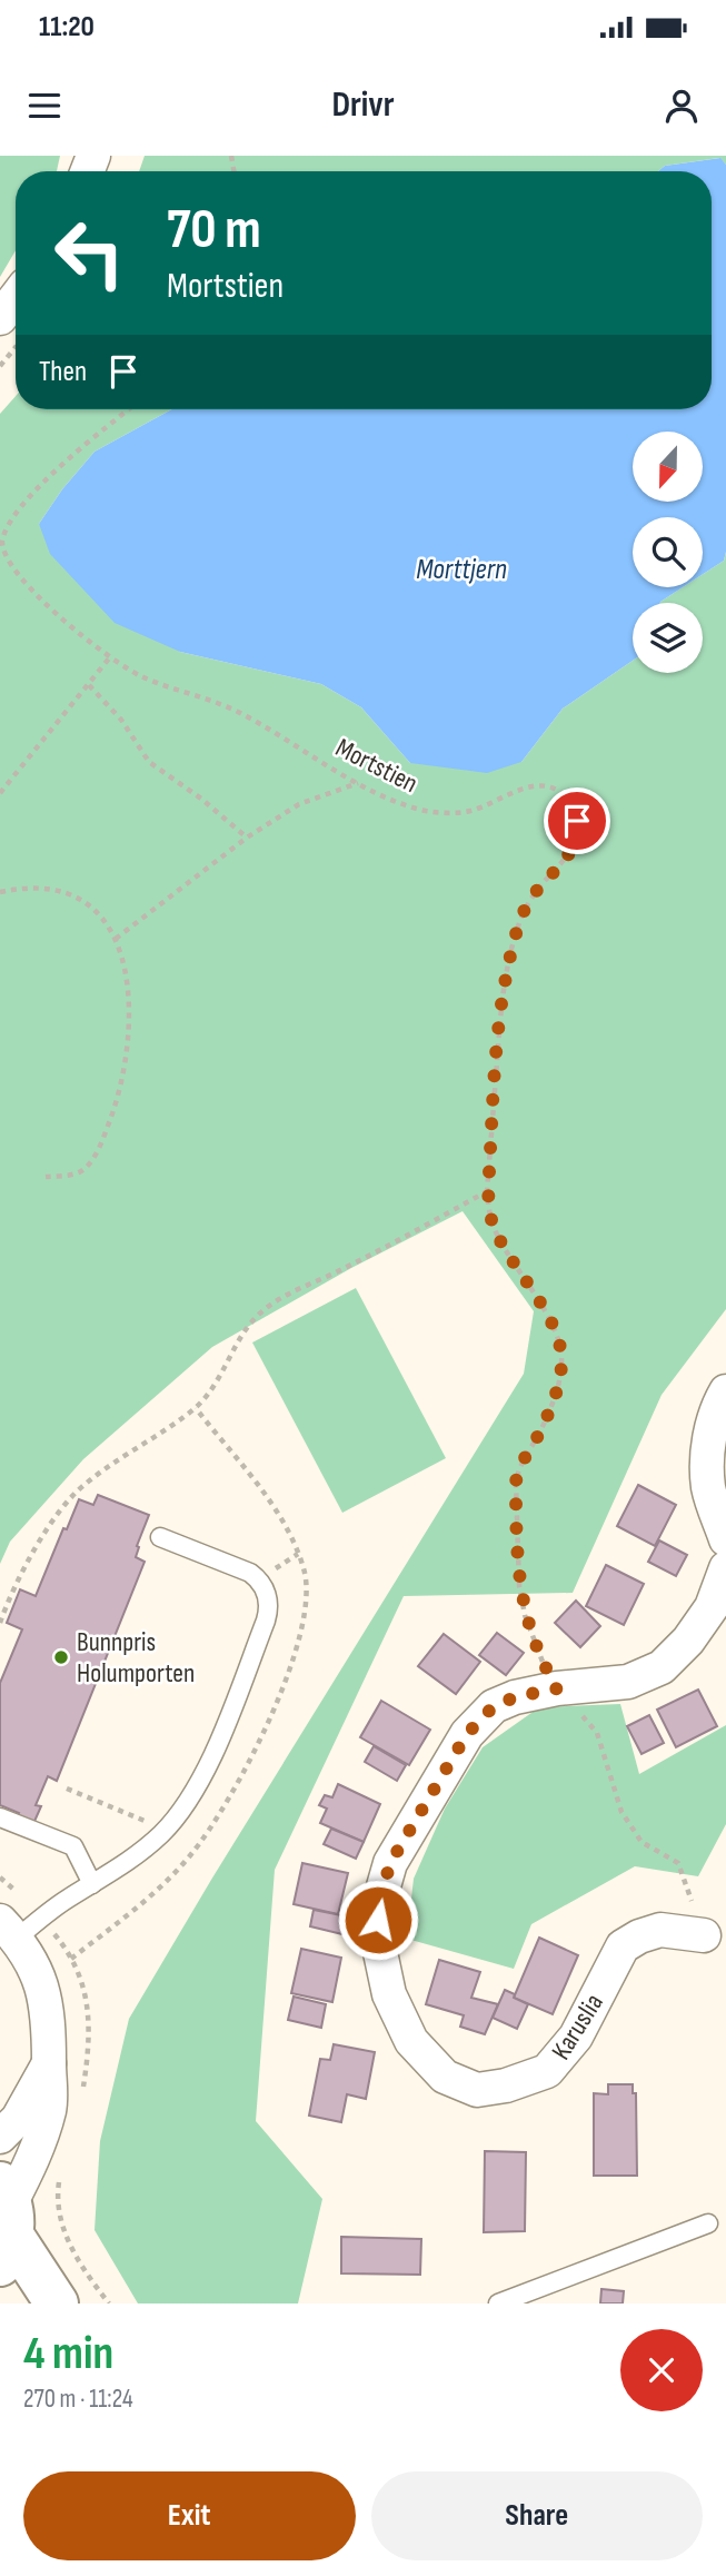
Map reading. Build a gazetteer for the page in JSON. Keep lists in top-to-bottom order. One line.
{"streets":{"street":["Karuslia"],"path":["Mortstien"]},"crossings":[["Mortstien","Karuslia"]],"water":["Morttjern"],"places":["Bunnpris Holumporten"],"north":"bottom","page":{"status":"11:20","header":"Drivr","turn":["70 m","Mortstien"],"then":"Then","heading":["4 min","270 m · 11:24"],"buttons":["Exit","Share"]}}
